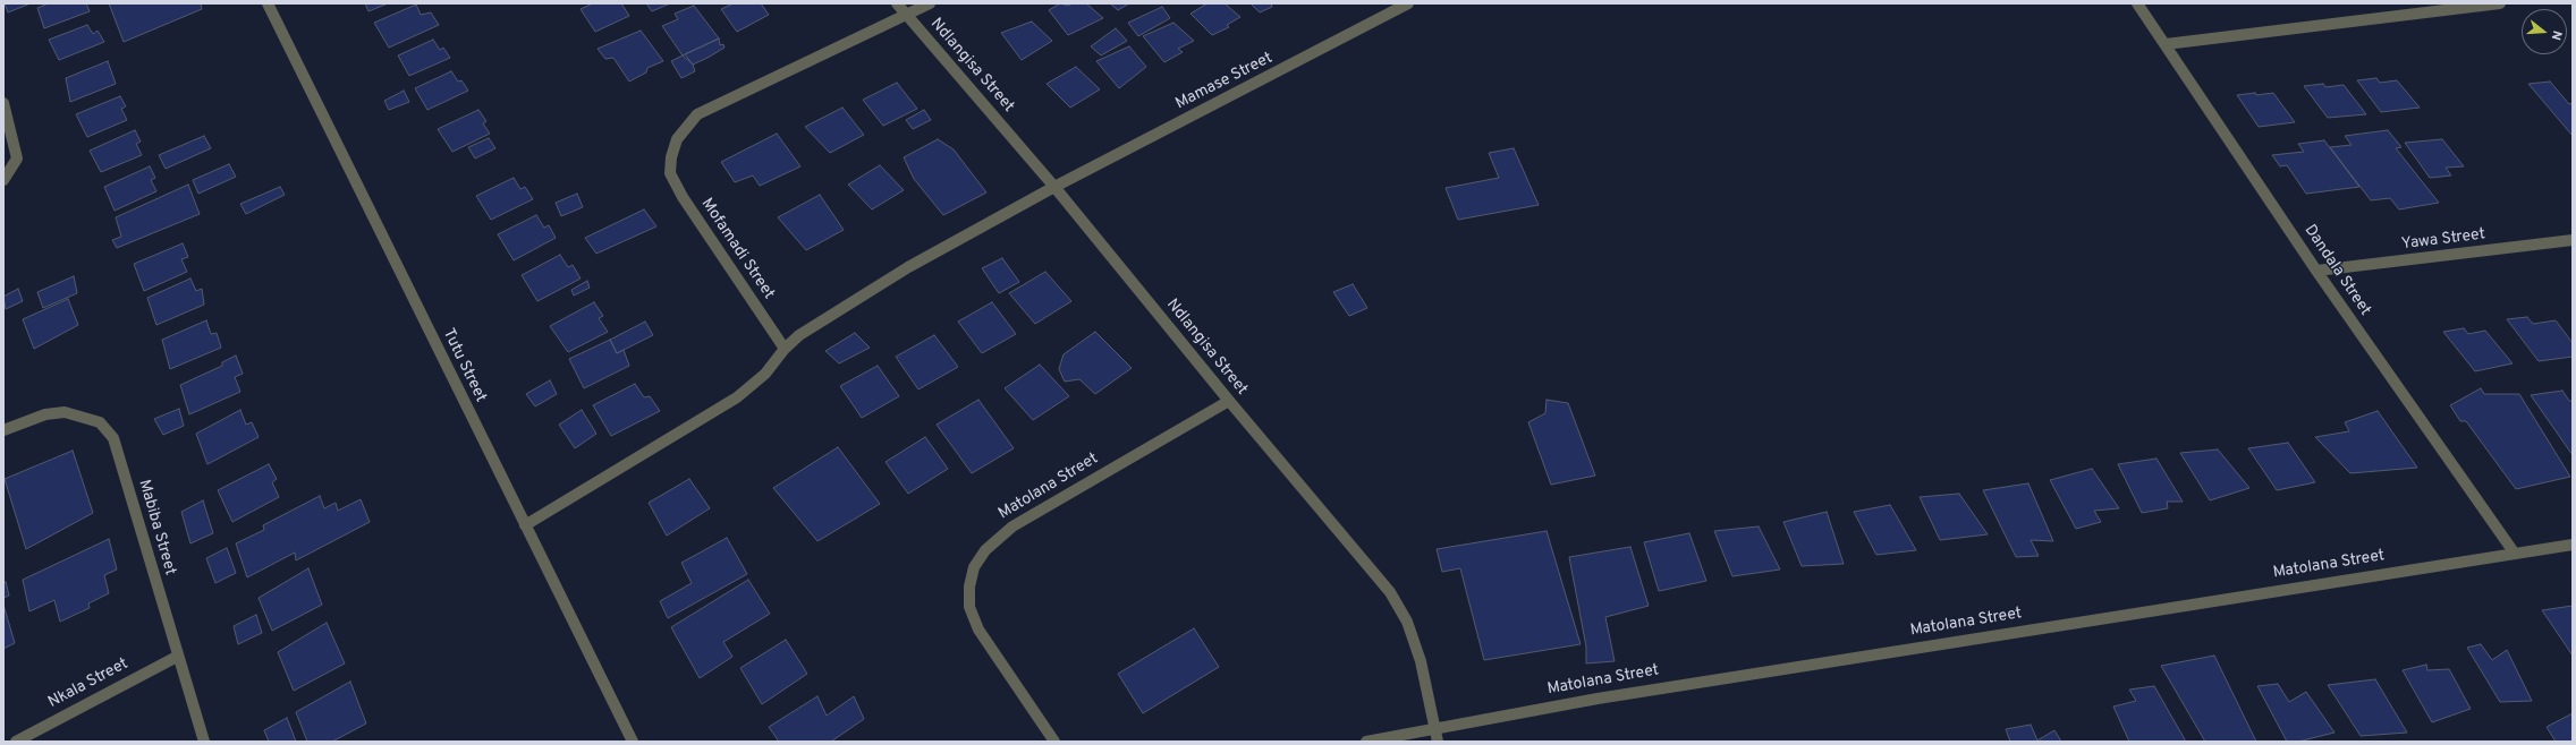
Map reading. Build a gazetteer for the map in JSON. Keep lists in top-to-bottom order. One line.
{"streets":{"street":["Ndlangisa Street","Mamase Street","Yawa Street","Mofamadi Street","Dandala Street","Tutu Street","Matolana Street","Mabiba Street","Nkala Street"]},"crossings":[["Ndlangisa Street","Mamase Street"],["Ndlangisa Street","Mofamadi Street"],["Ndlangisa Street","Matolana Street"],["Yawa Street","Dandala Street"],["Dandala Street","Matolana Street"],["Mabiba Street","Nkala Street"]],"north":"right"}
